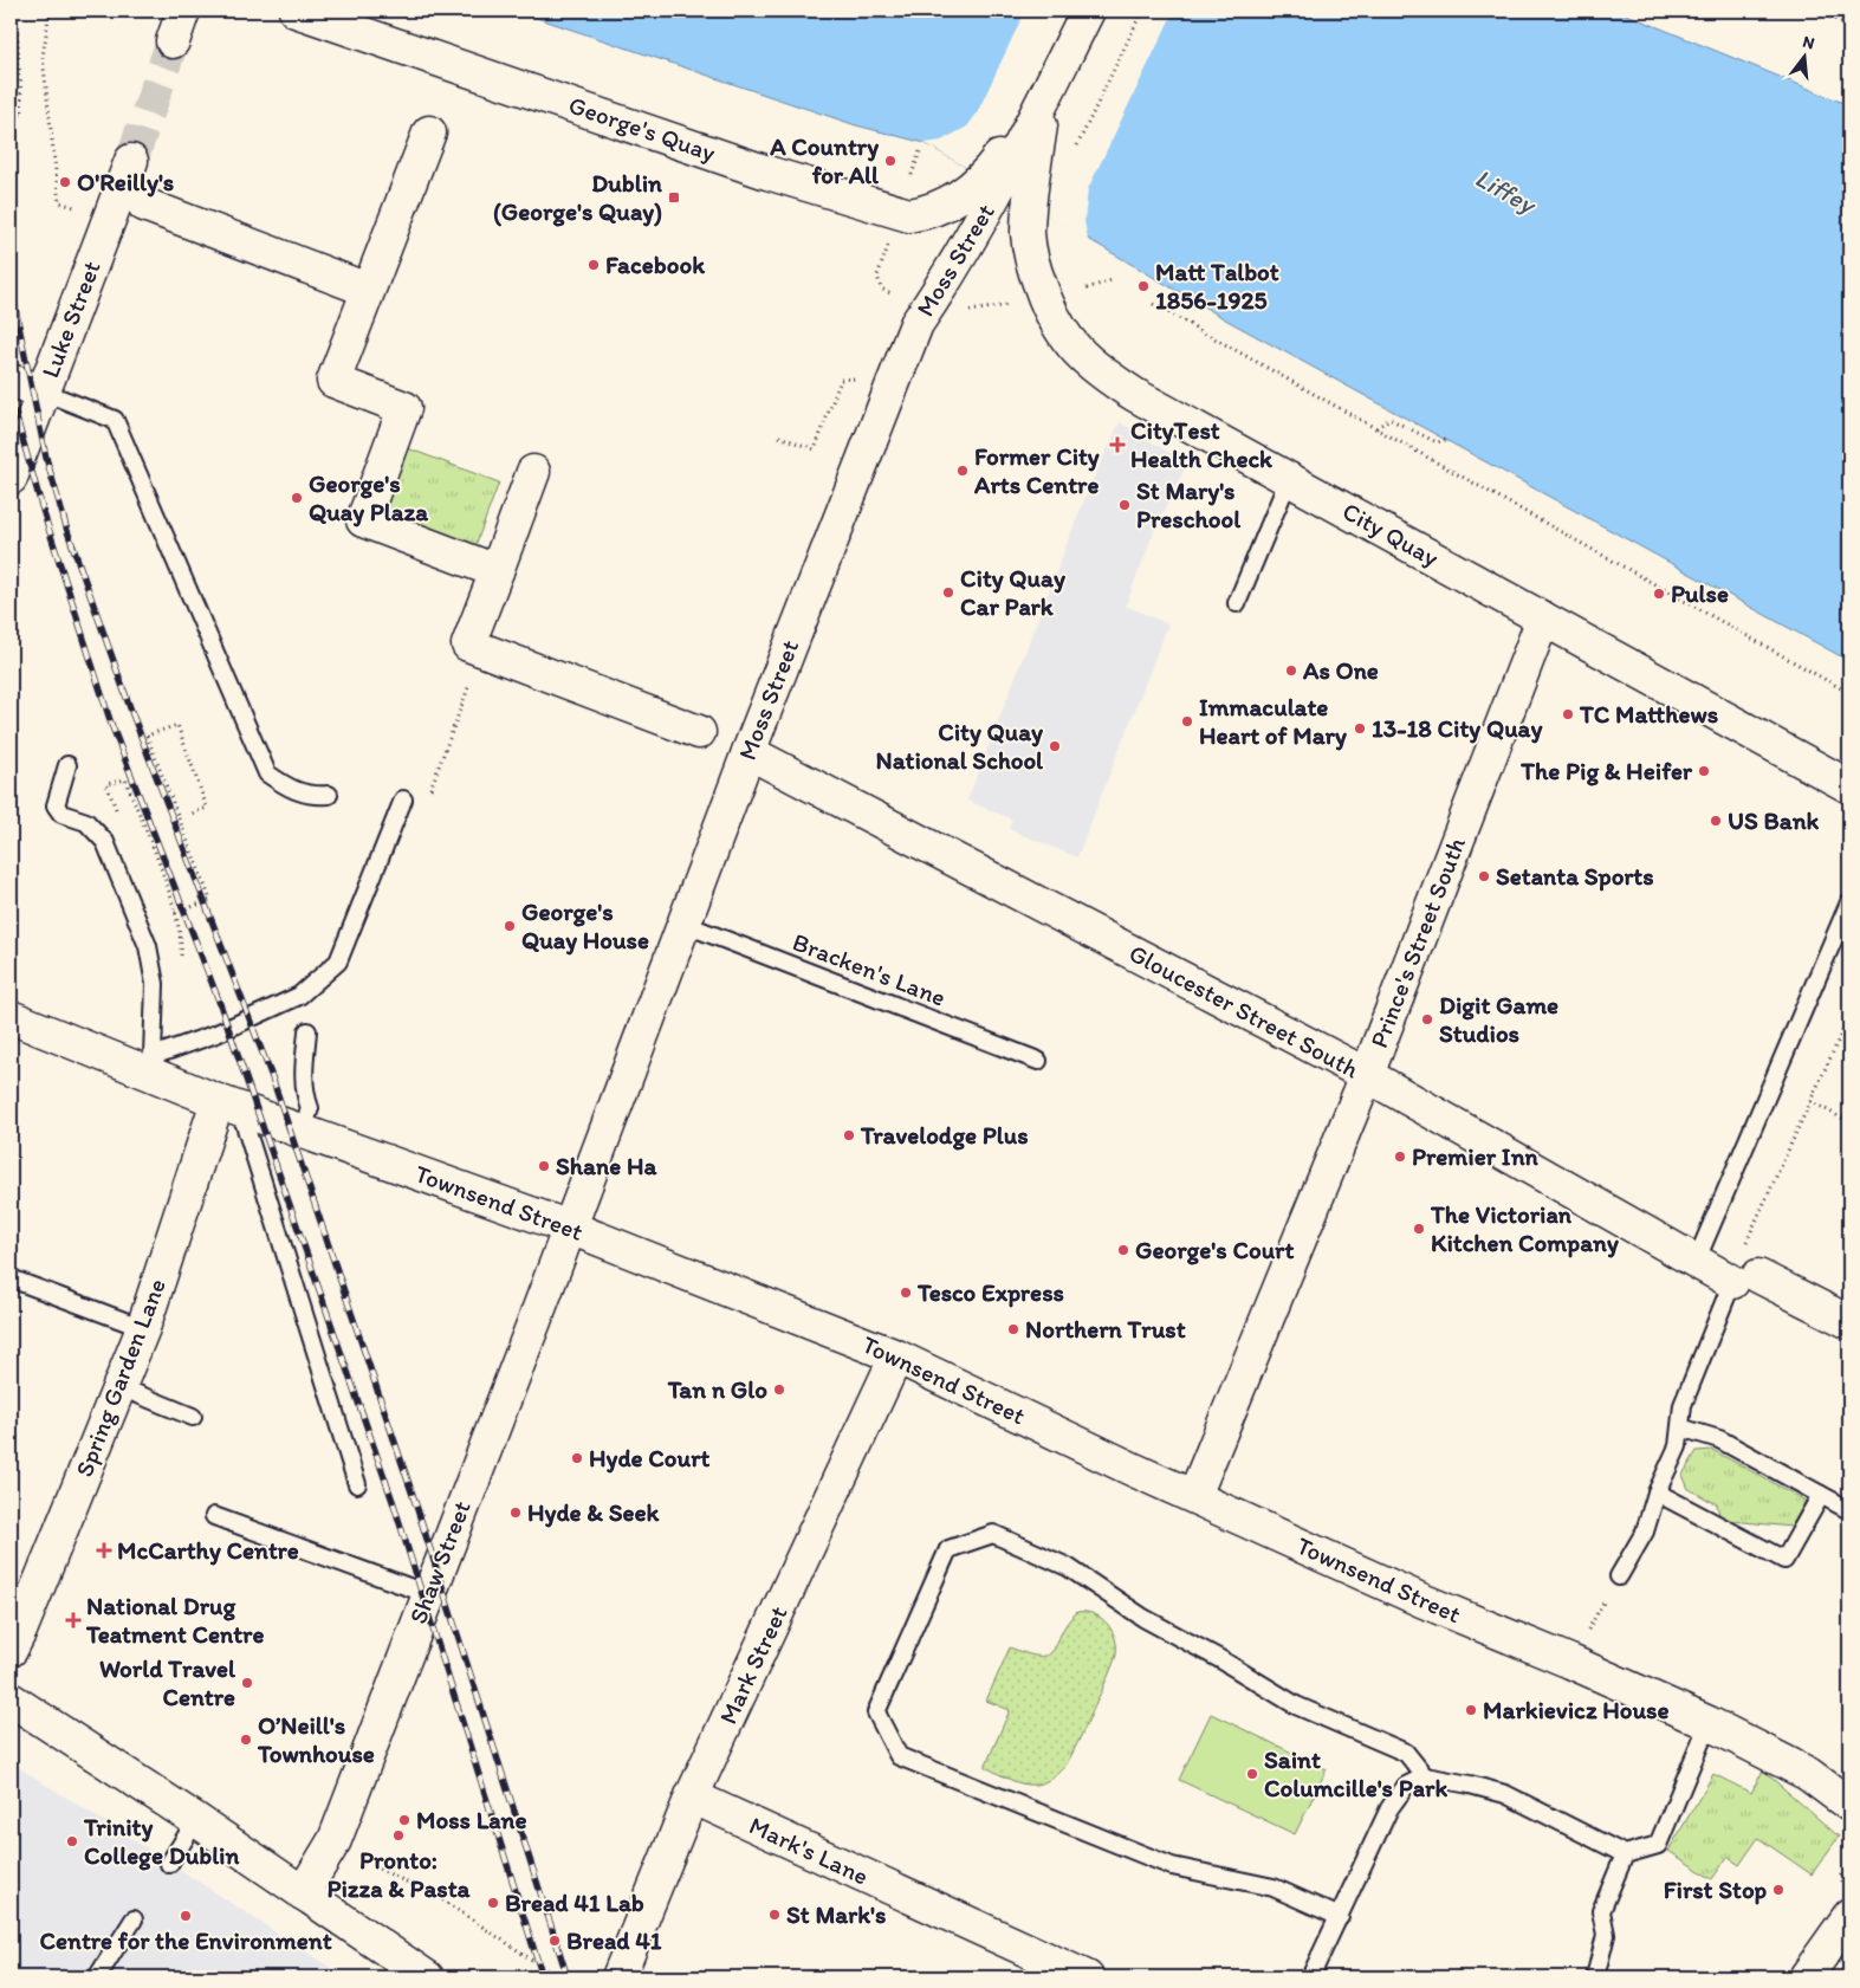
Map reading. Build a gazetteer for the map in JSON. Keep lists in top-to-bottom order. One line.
{"streets":{"street":["George's Quay","Moss Street","Luke Street","City Quay","Prince's Street South","Gloucester Street South","Townsend Street","Spring Garden Lane","Shaw Street","Mark Street","Mark's Lane"],"lane":["Bracken's Lane"]},"crossings":[["George's Quay","Moss Street"],["Moss Street","Bracken's Lane"],["Moss Street","Gloucester Street South"],["Moss Street","Townsend Street"],["Moss Street","Shaw Street"],["City Quay","Prince's Street South"],["Prince's Street South","Gloucester Street South"],["Prince's Street South","Townsend Street"],["Townsend Street","Spring Garden Lane"],["Townsend Street","Shaw Street"],["Townsend Street","Mark Street"],["Mark Street","Mark's Lane"]],"water":["Liffey"],"places":{"other":["A Country for All","O'Reilly's","Facebook","Matt Talbot 1856-1925","Former City Arts Centre","George's Quay Plaza","St Mary's Preschool","City Quay Car Park","Pulse","As One","TC Matthews","Immaculate Heart of Mary","13-18 City Quay","City Quay National School","The Pig & Heifer","US Bank","Setanta Sports","George's Quay House","Digit Game Studios","Travelodge Plus","Premier Inn","Shane Ha","The Victorian Kitchen Company","George's Court","Tesco Express","Northern Trust","Tan n Glo","Hyde Court","Hyde & Seek","World Travel Centre","Markievicz House","O’Neill's Townhouse","Saint Columcille's Park","Moss Lane","Pronto: Pizza & Pasta","Trinity College Dublin","First Stop","Bread 41 Lab","St Mark's","Centre for the Environment","Bread 41"],"transit":["Dublin (George's Quay)"],"health":["CityTest Health Check","McCarthy Centre","National Drug Teatment Centre"]},"north":"top"}
